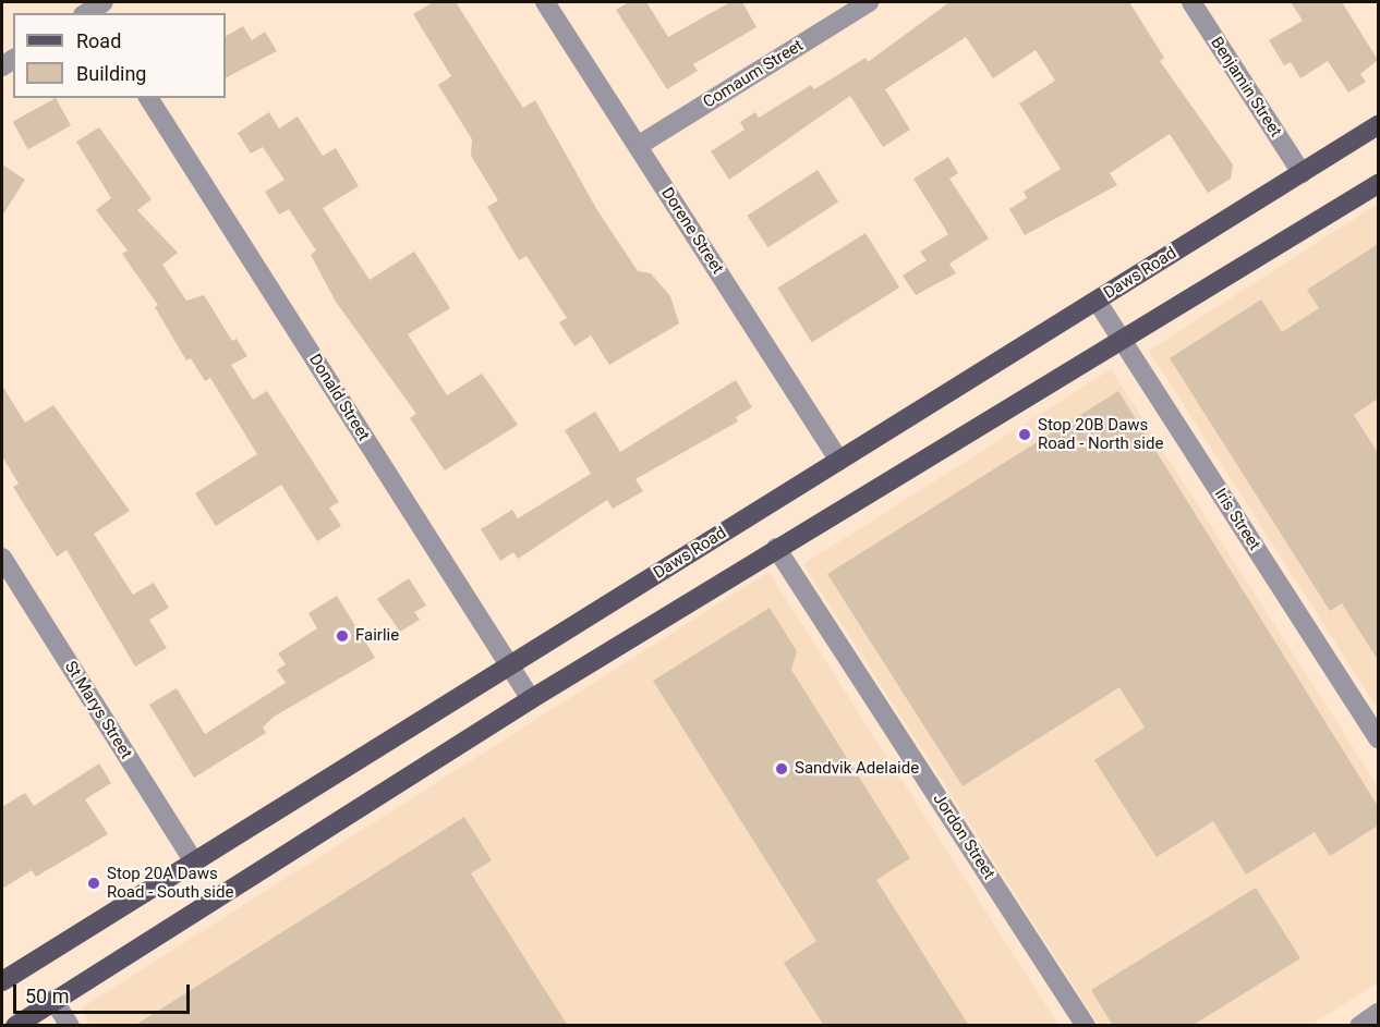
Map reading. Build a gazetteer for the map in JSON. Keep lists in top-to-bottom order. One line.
{"streets":{"main road":["Daws Road"],"street":["Comaum Street","Benjamin Street","Dorene Street","Donald Street","Iris Street","St Marys Street","Jordon Street"]},"crossings":[["Comaum Street","Dorene Street"],["Benjamin Street","Daws Road"],["Dorene Street","Daws Road"],["Daws Road","Donald Street"],["Daws Road","Iris Street"],["Daws Road","St Marys Street"]],"places":["Stop 20B Daws Road - North side","Fairlie","Sandvik Adelaide","Stop 20A Daws Road - South side"],"legend":["Road","Building"],"scale_bar":"50 m"}
